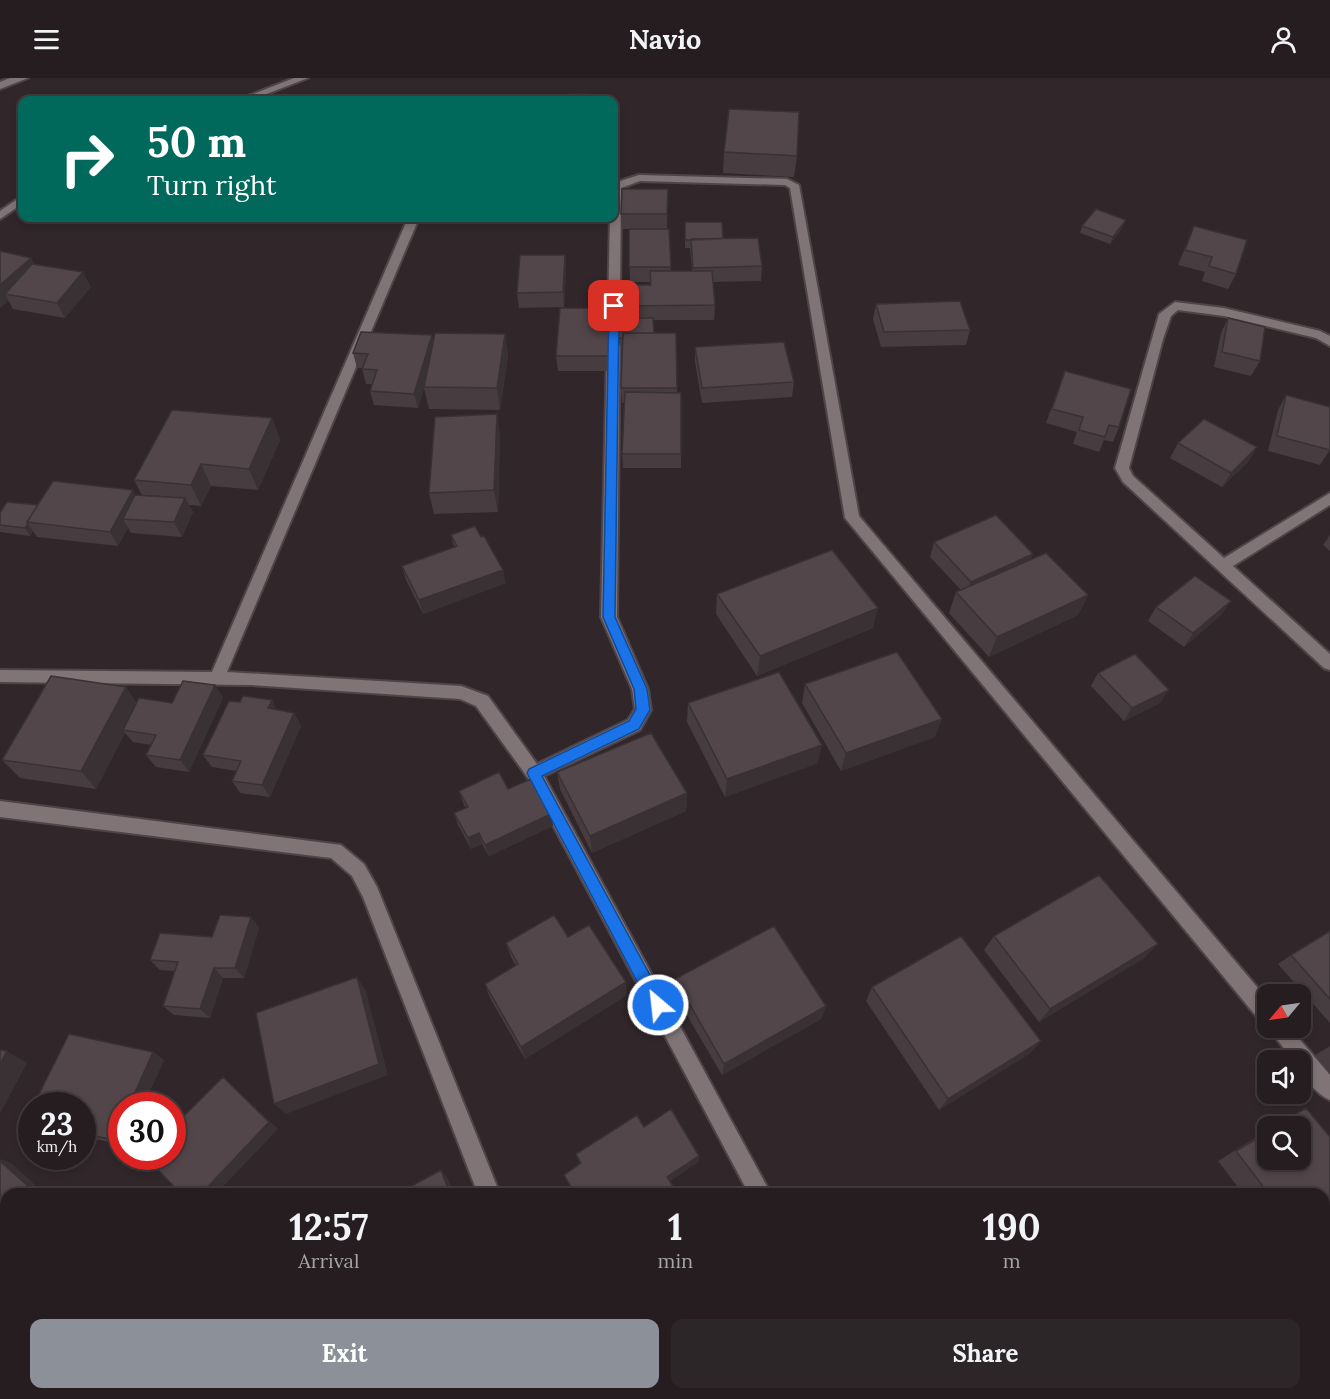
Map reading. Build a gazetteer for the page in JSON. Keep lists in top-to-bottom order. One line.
{"north":"bottom left","page":{"header":"Navio","turn":["50 m","Turn right"],"speed":"23 km/h","limit":"30","eta":["12:57","Arrival","1","min","190","m"],"buttons":["Exit","Share"]}}
